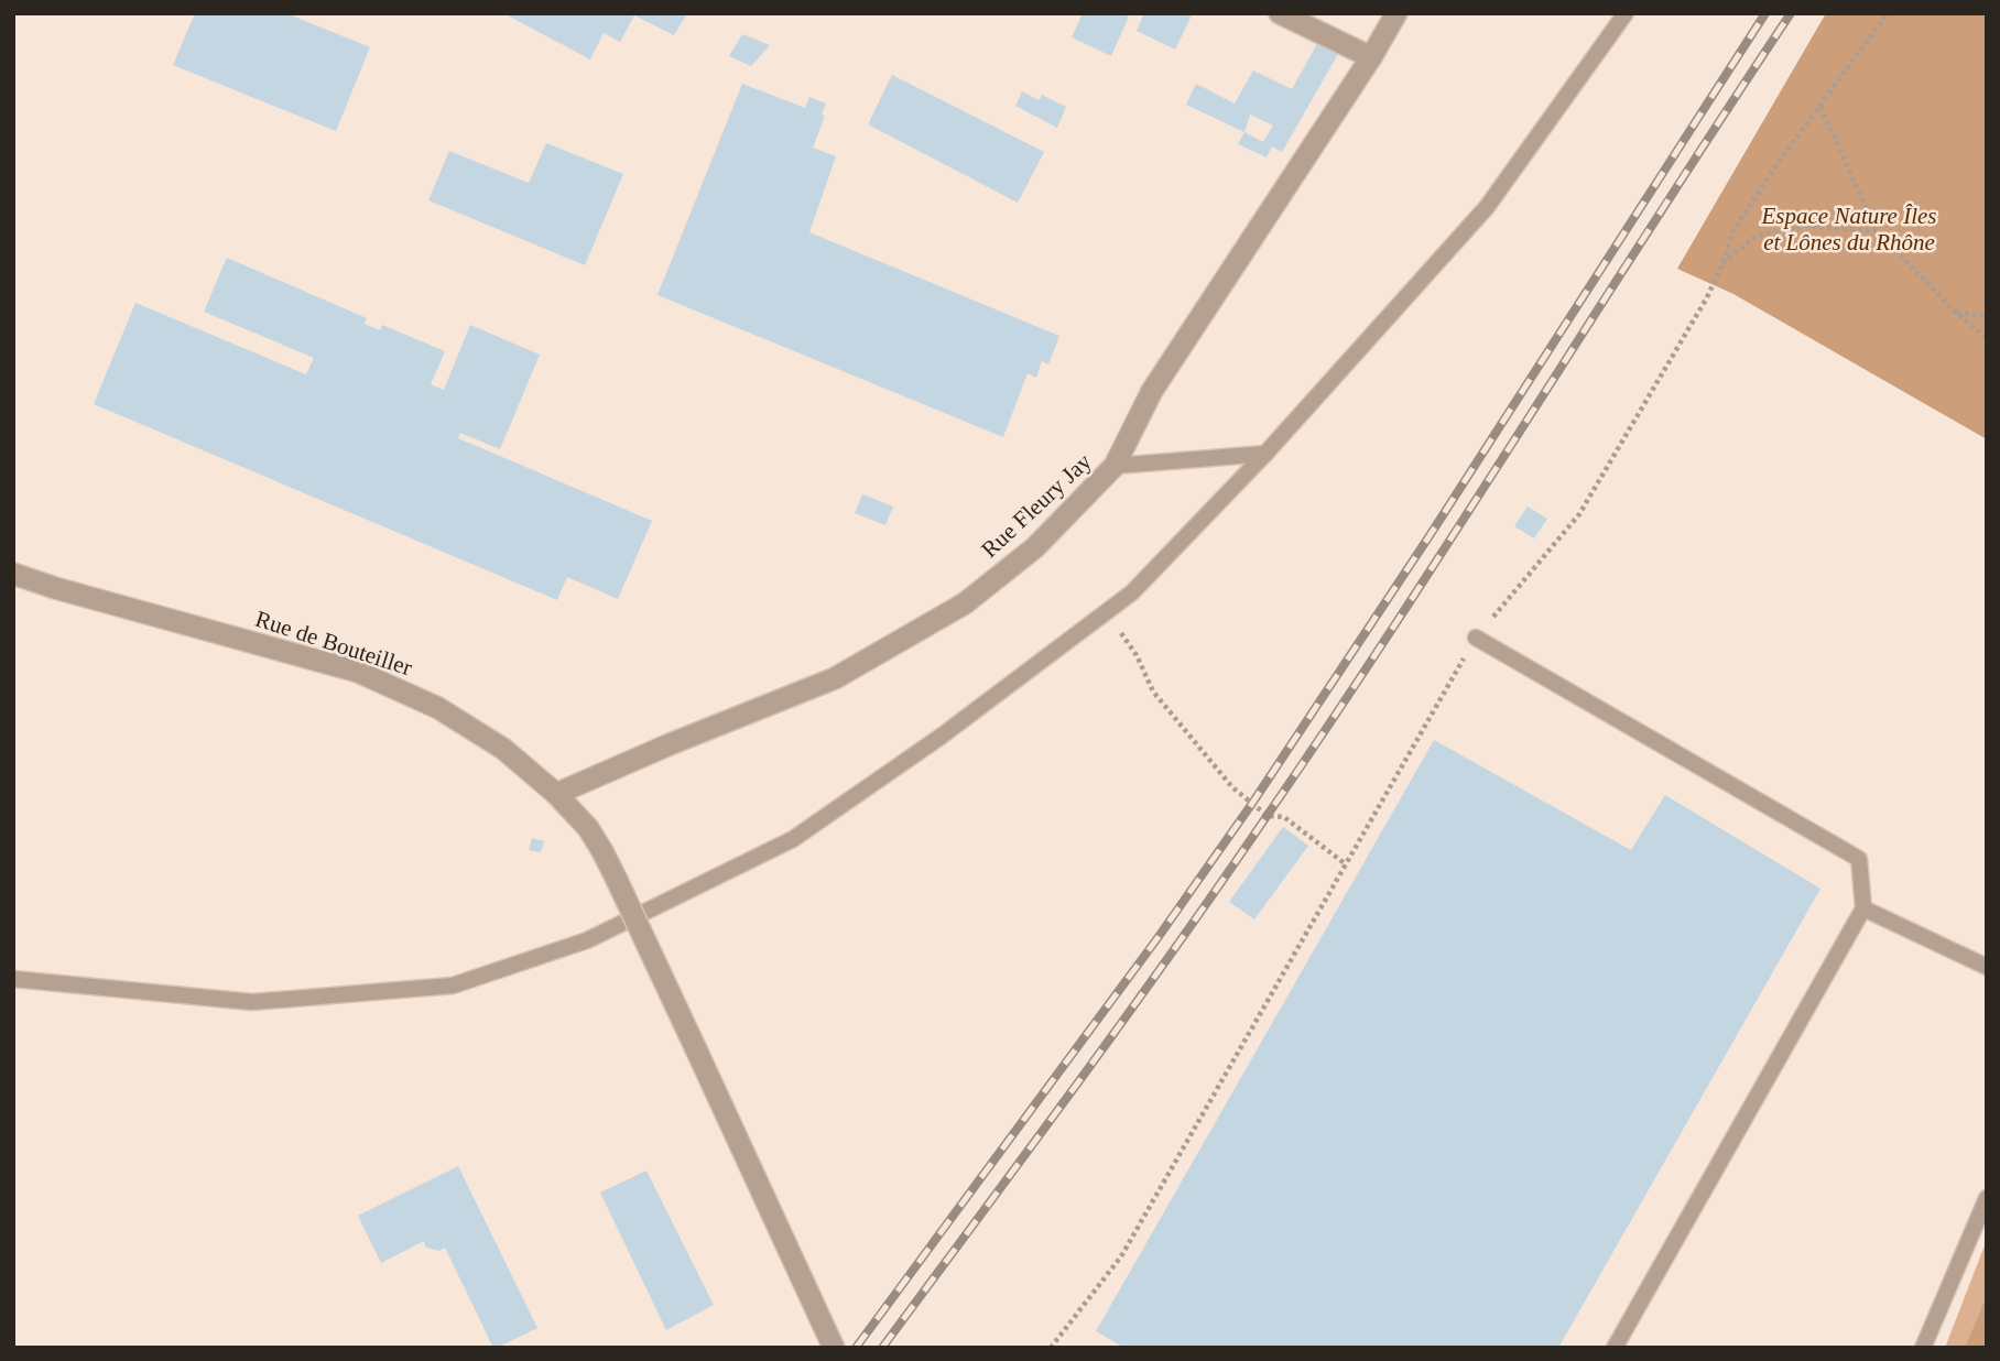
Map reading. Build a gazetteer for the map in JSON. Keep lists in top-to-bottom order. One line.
{"streets":{"street":["Rue Fleury Jay","Rue de Bouteiller"]},"crossings":[["Rue Fleury Jay","Rue de Bouteiller"]],"parks":["Espace Nature Îles et Lônes du Rhône"]}
